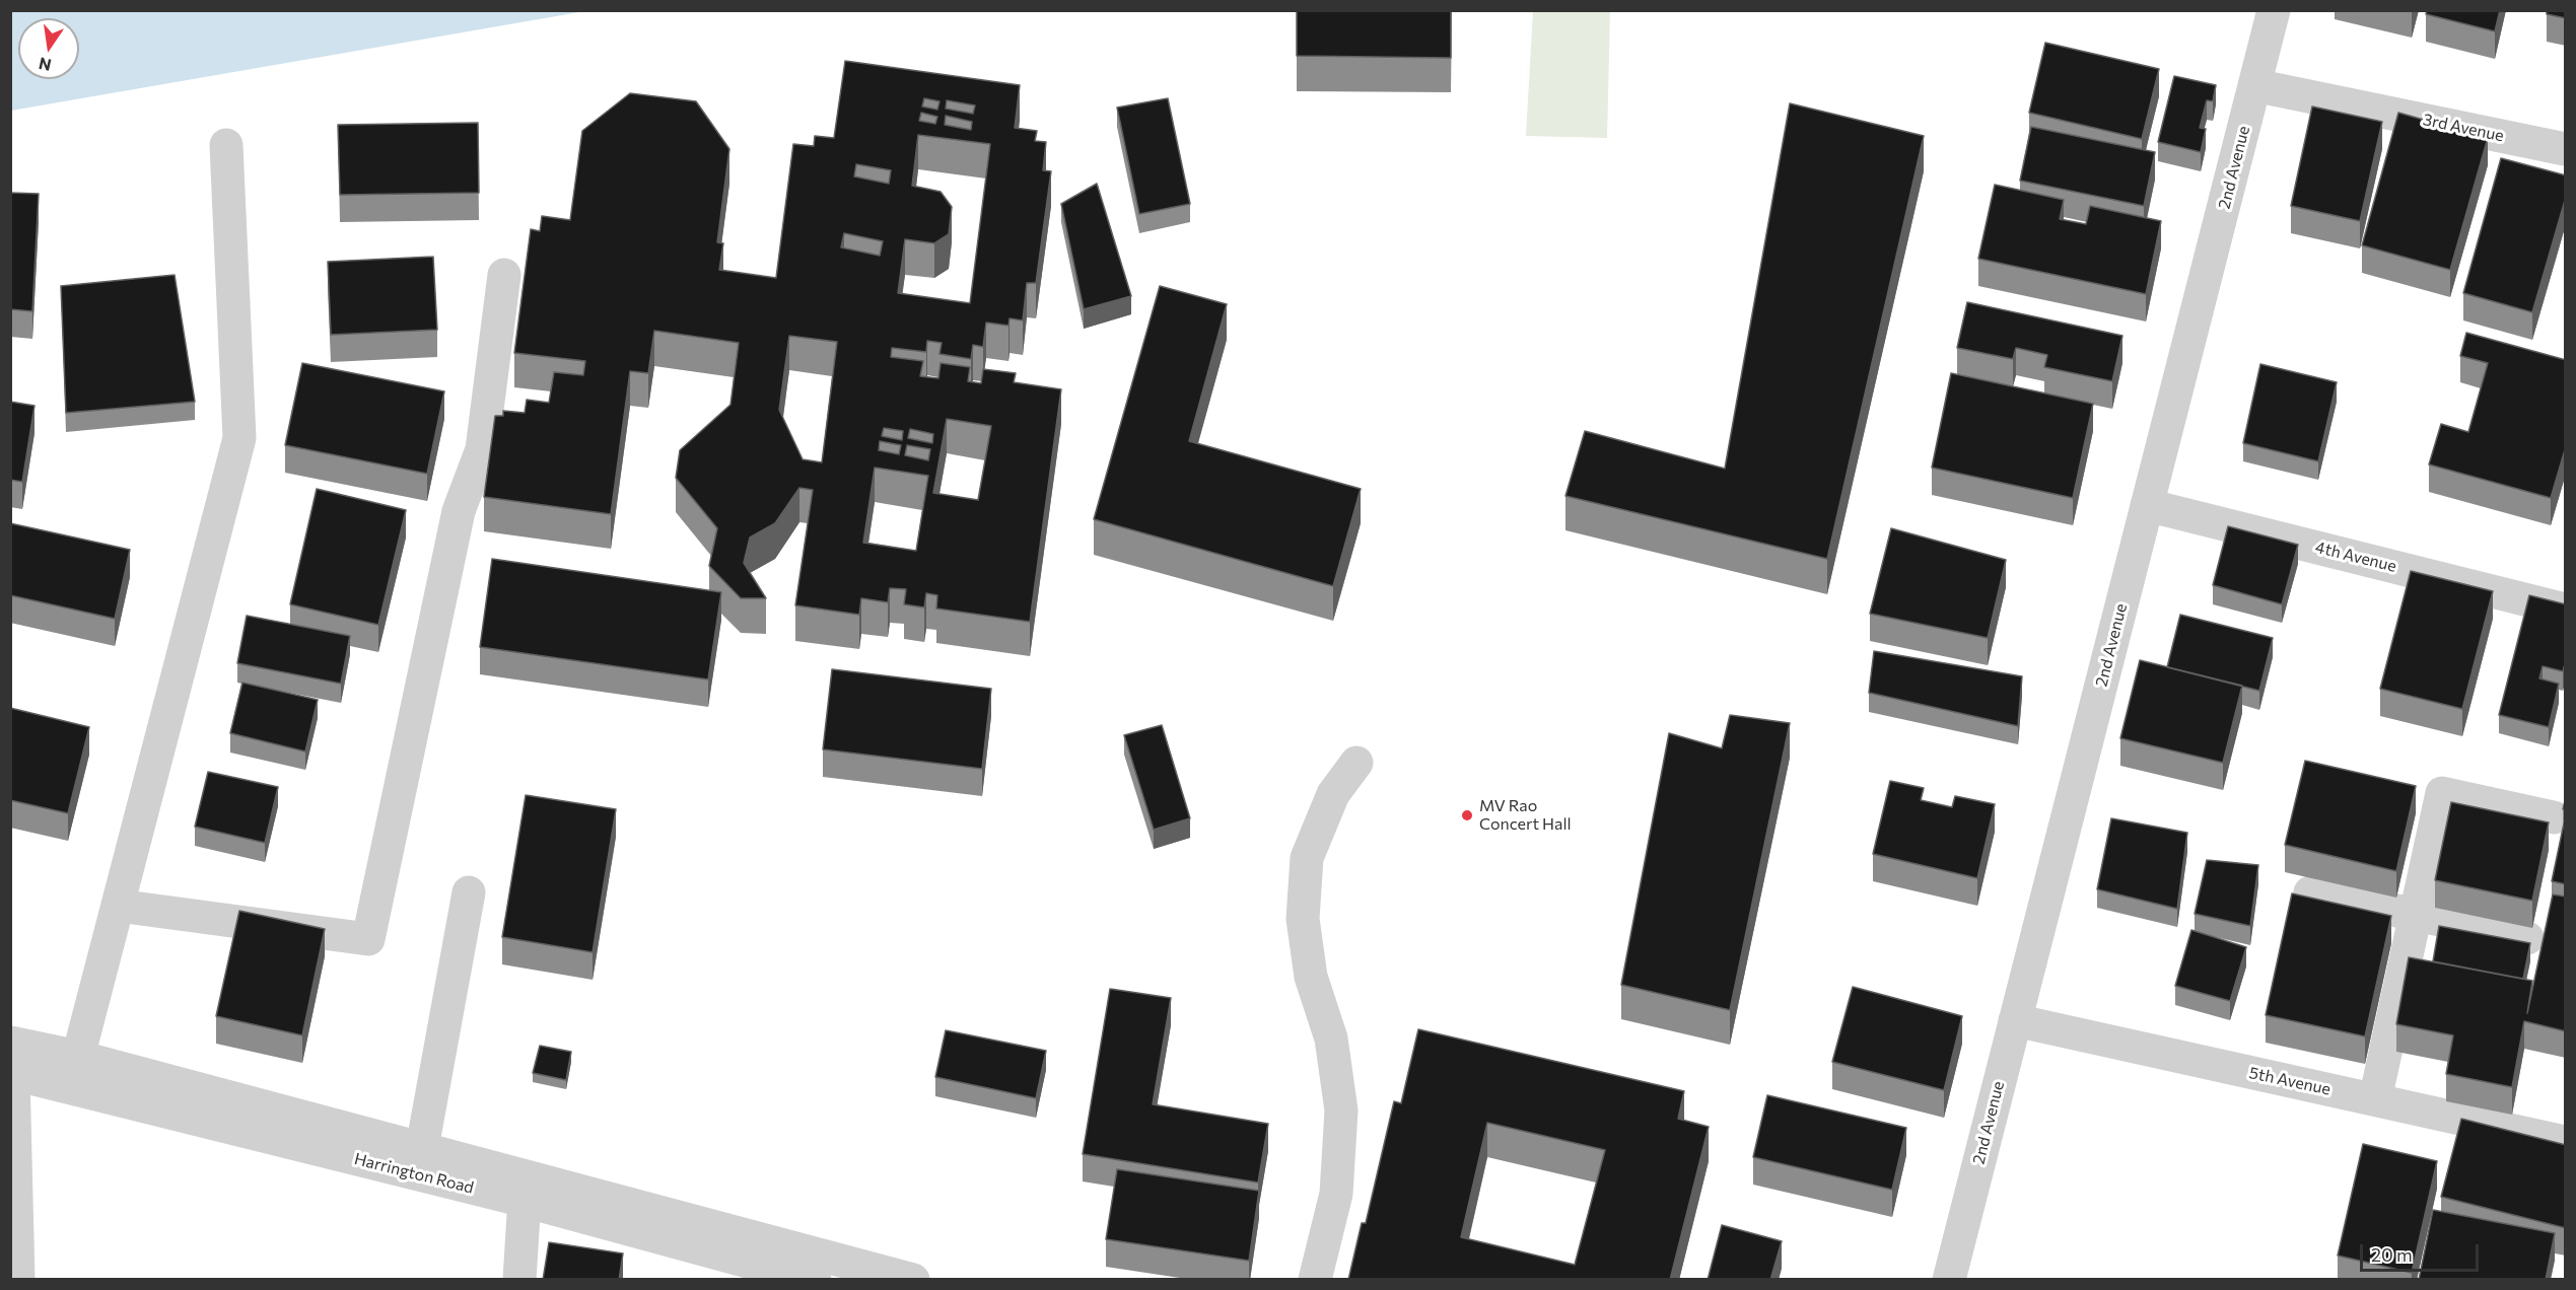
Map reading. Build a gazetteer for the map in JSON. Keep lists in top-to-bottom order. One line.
{"streets":{"street":["3rd Avenue","2nd Avenue","4th Avenue","5th Avenue","Harrington Road"]},"crossings":[["3rd Avenue","2nd Avenue"],["2nd Avenue","4th Avenue"],["2nd Avenue","5th Avenue"]],"places":["MV Rao Concert Hall"],"scale_bar":"20 m","north":"bottom"}
